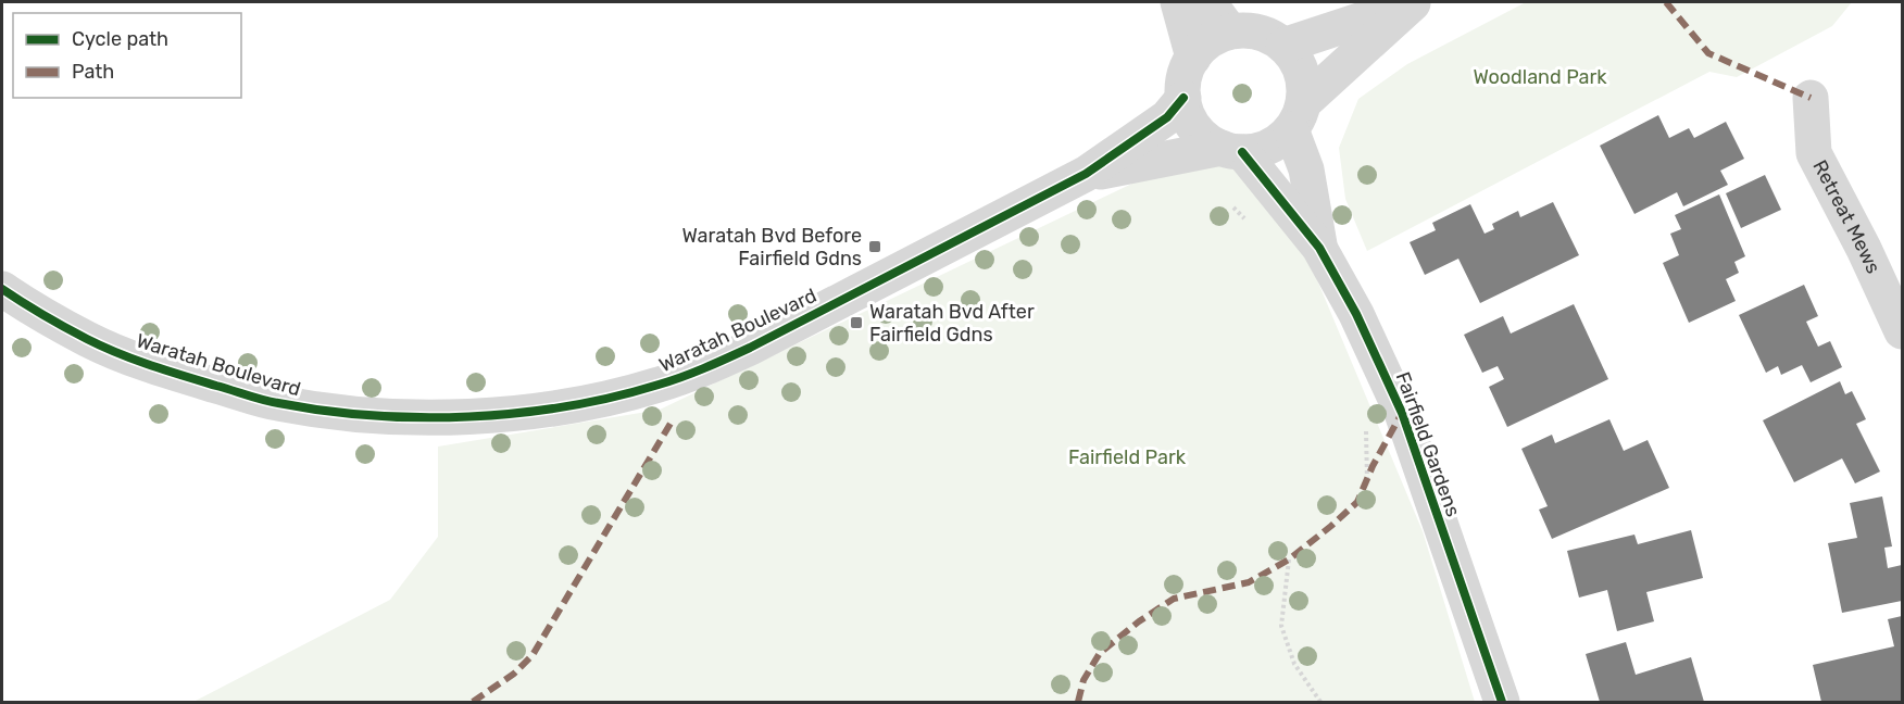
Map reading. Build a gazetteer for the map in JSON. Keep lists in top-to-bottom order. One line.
{"streets":{"street":["Retreat Mews","Waratah Boulevard","Fairfield Gardens"]},"crossings":[["Waratah Boulevard","Fairfield Gardens"]],"parks":["Woodland Park","Fairfield Park"],"places":{"transit":["Waratah Bvd Before Fairfield Gdns","Waratah Bvd After Fairfield Gdns"]},"legend":["Cycle path","Path"]}
